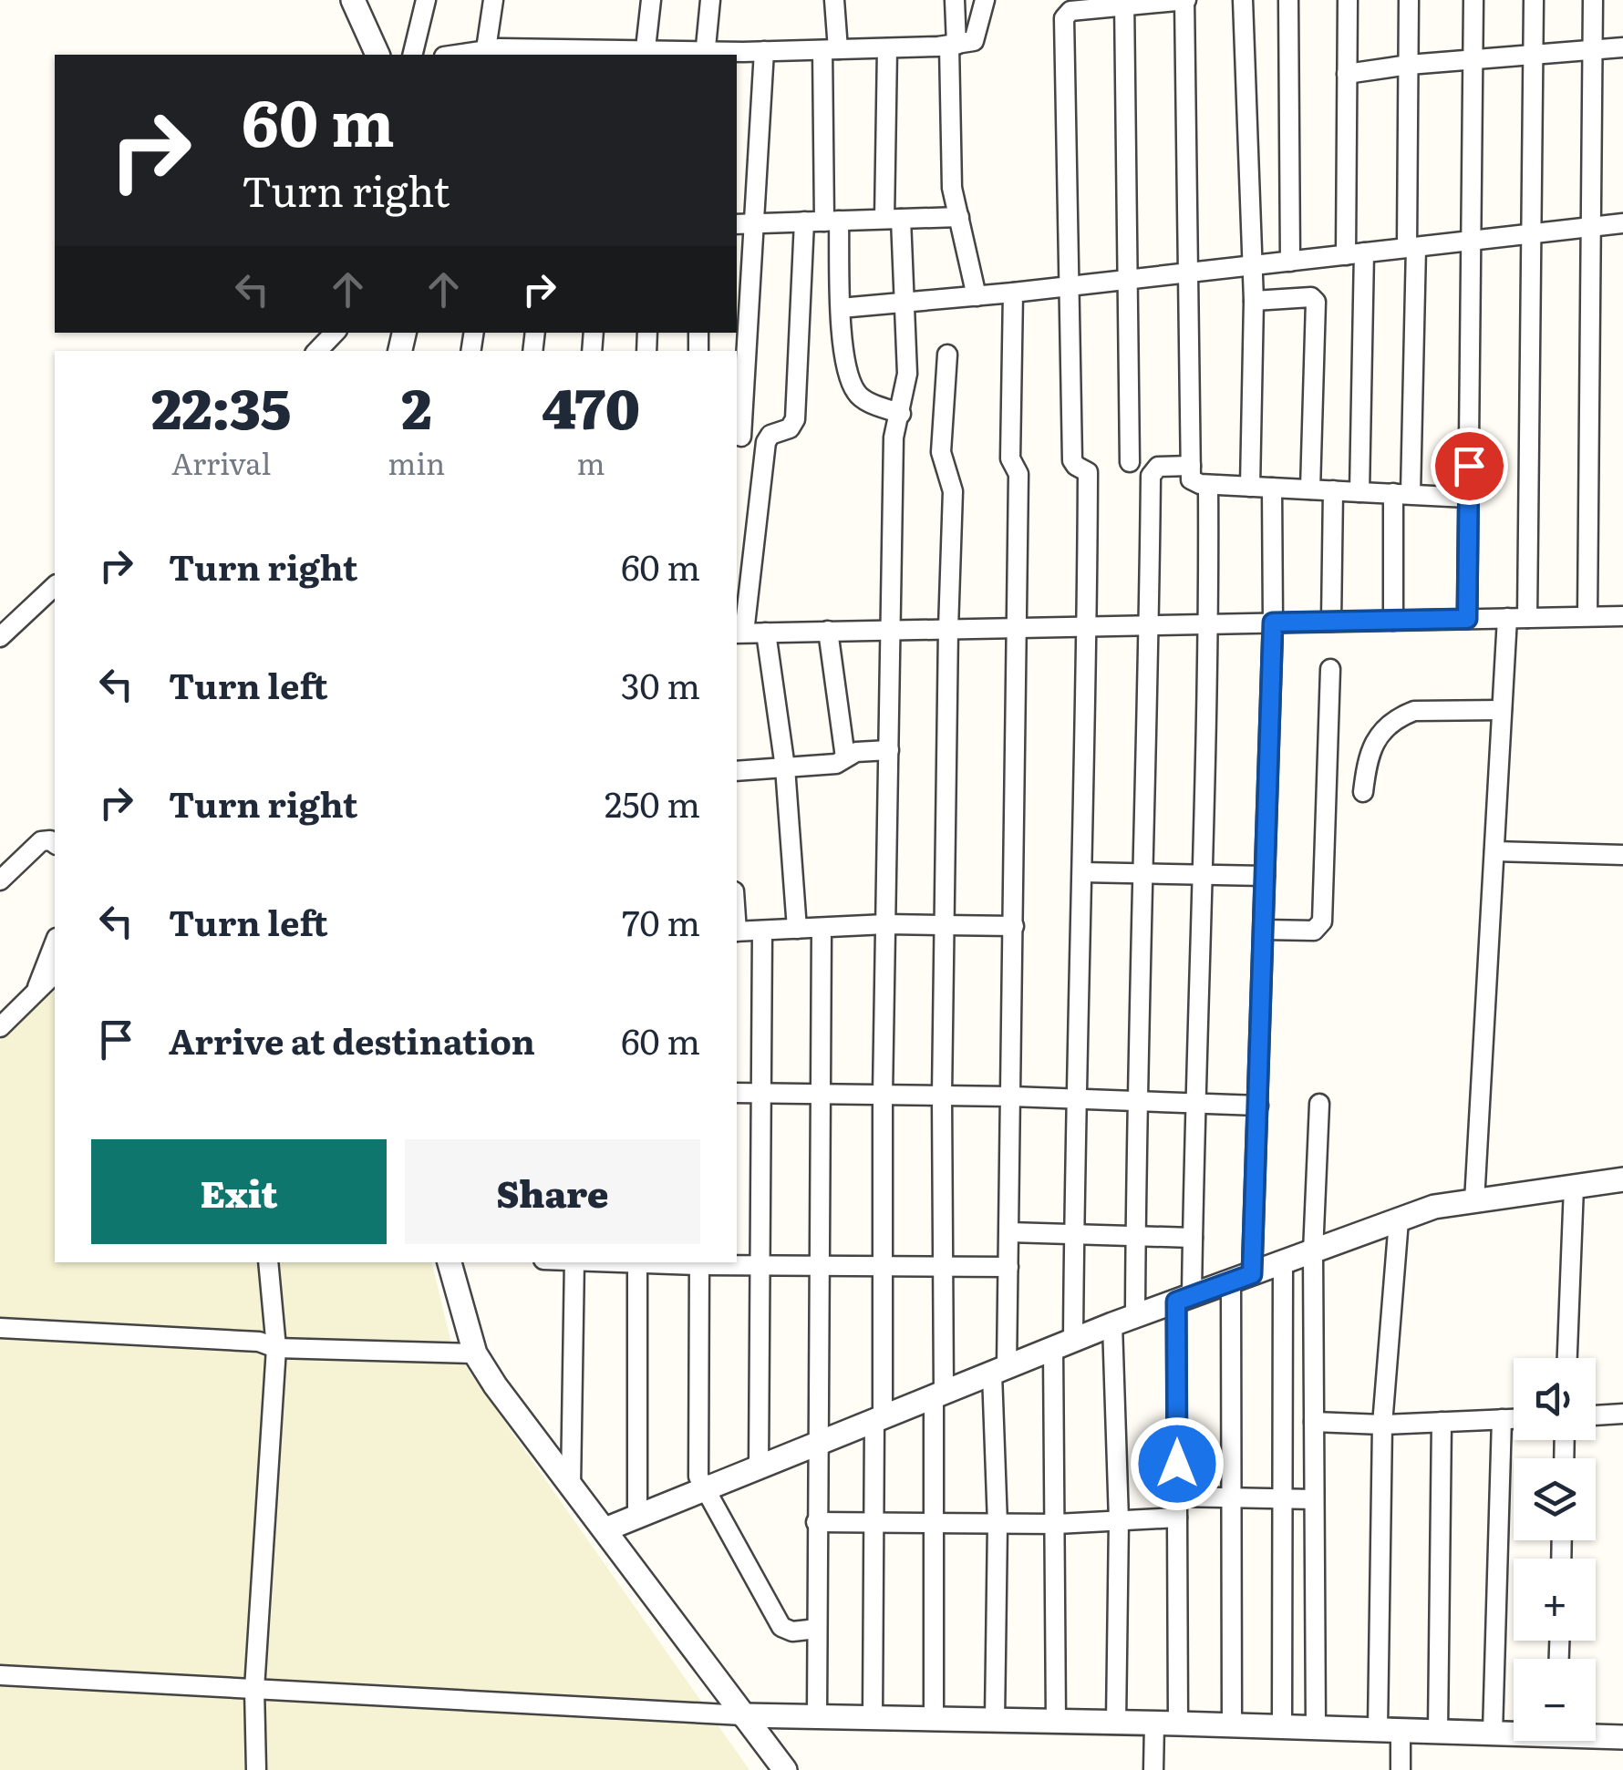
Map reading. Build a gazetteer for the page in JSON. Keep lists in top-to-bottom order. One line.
{"page":{"turn":["60 m","Turn right"],"eta":["22:35","Arrival","2","min","470","m"],"list":[{"name":"Turn right","value":"60 m"},{"name":"Turn left","value":"30 m"},{"name":"Turn right","value":"250 m"},{"name":"Turn left","value":"70 m"},{"name":"Arrive at destination","value":"60 m"}],"buttons":["Exit","Share"],"map_buttons":["+","−"]}}
